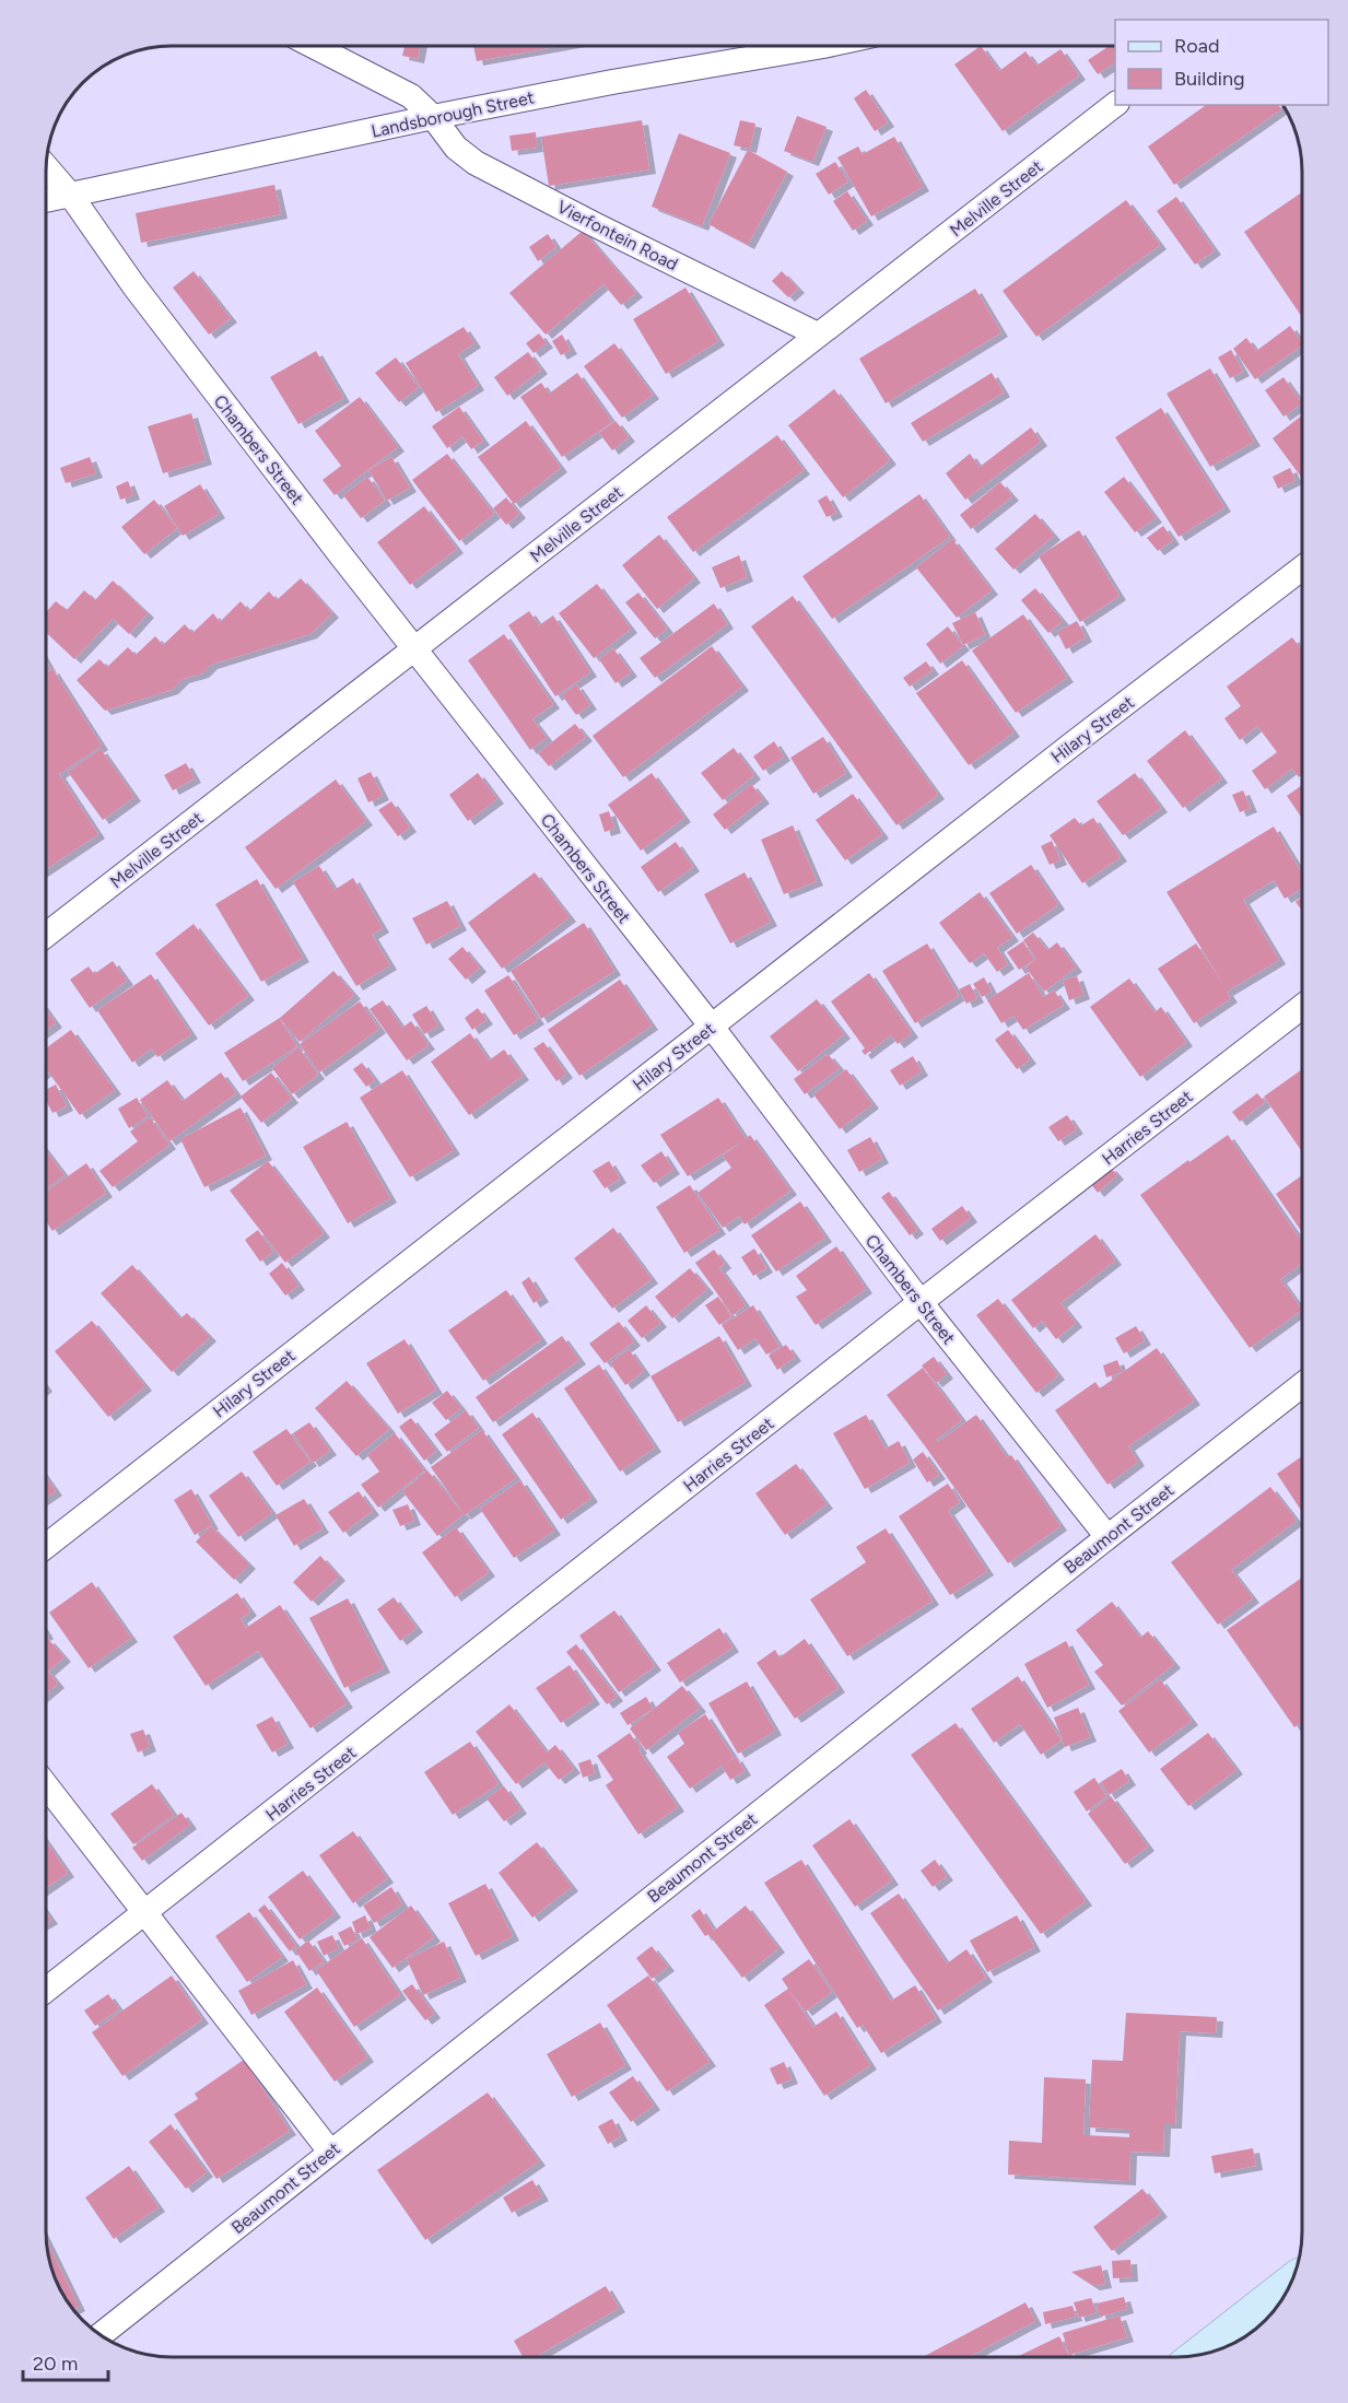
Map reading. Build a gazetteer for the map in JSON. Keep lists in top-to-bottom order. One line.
{"streets":{"street":["Landsborough Street","Melville Street","Vierfontein Road","Chambers Street","Hilary Street","Harries Street","Beaumont Street"]},"crossings":[["Landsborough Street","Vierfontein Road"],["Landsborough Street","Chambers Street"],["Melville Street","Vierfontein Road"],["Melville Street","Chambers Street"],["Chambers Street","Hilary Street"],["Chambers Street","Harries Street"],["Chambers Street","Beaumont Street"]],"legend":["Road","Building"],"scale_bar":"20 m"}
